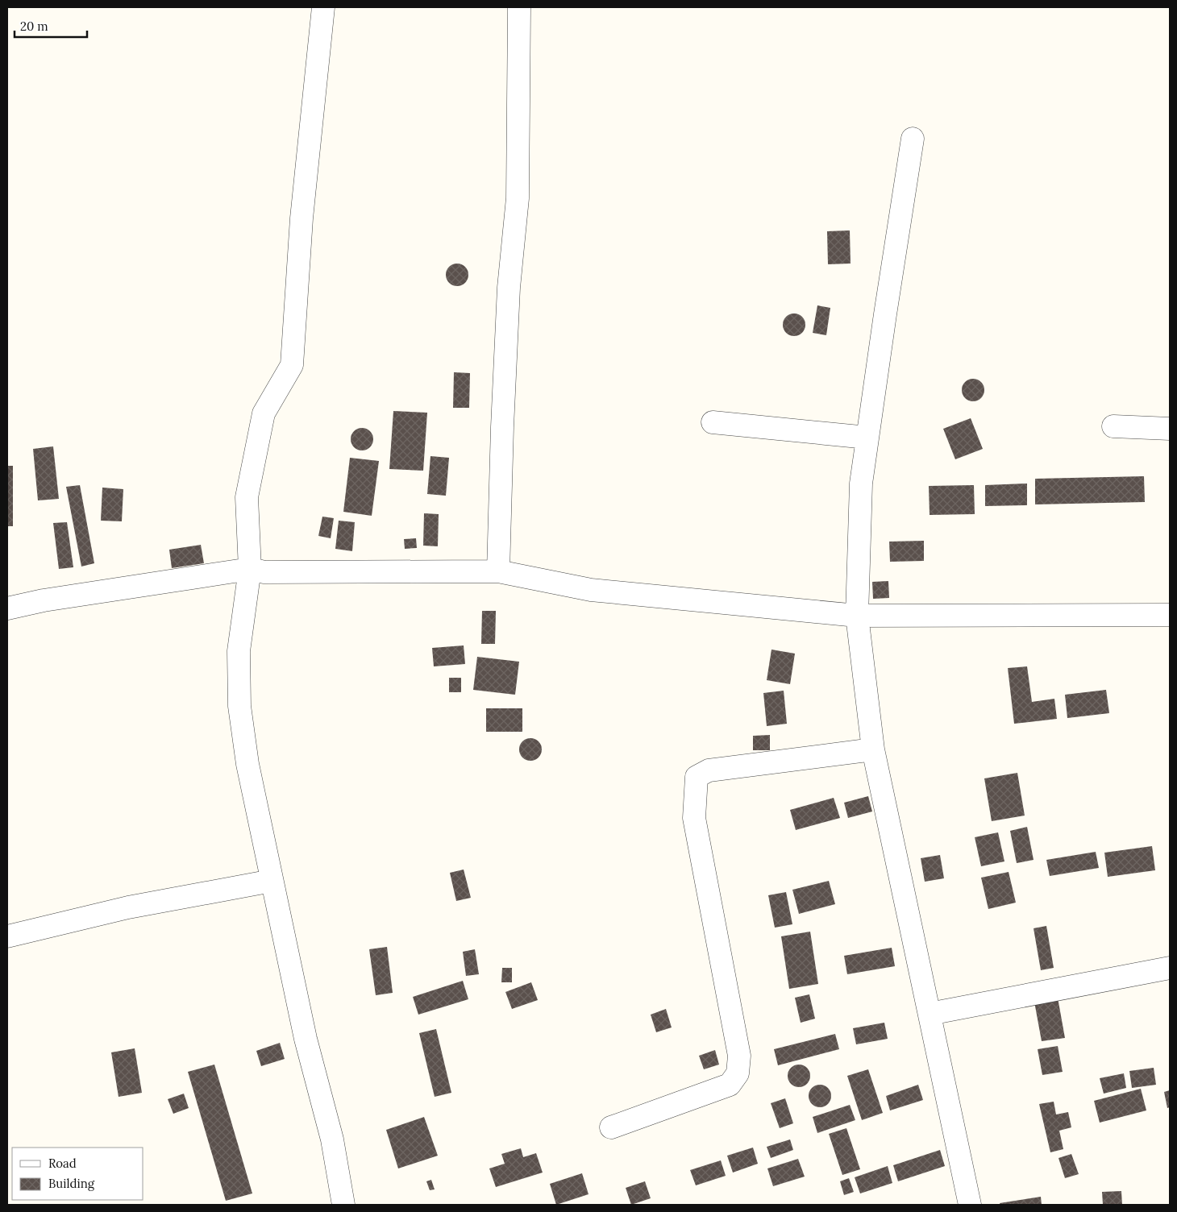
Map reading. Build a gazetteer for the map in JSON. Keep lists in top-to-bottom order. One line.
{"legend":["Road","Building"],"scale_bar":"20 m"}
